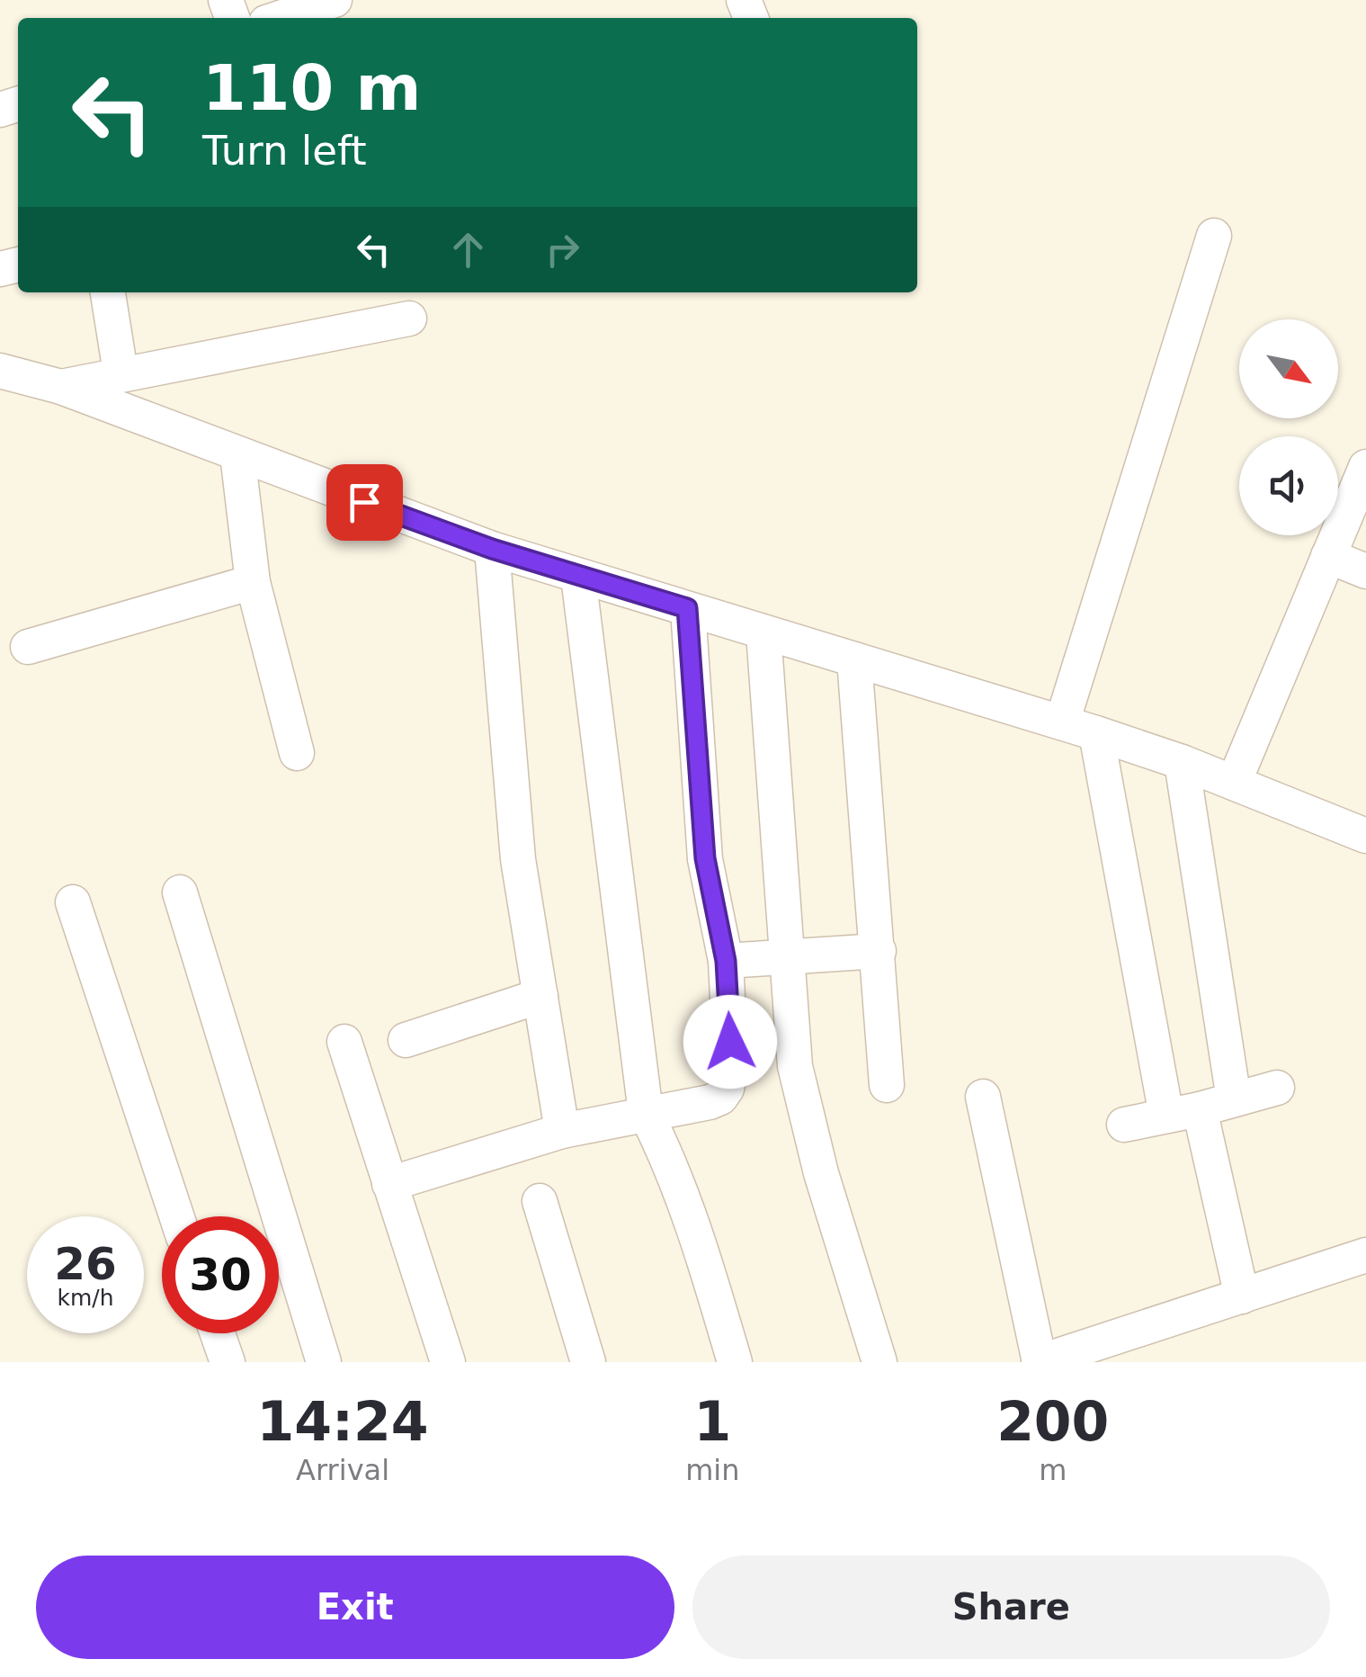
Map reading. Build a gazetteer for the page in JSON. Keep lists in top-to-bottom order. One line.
{"north":"bottom right","page":{"turn":["110 m","Turn left"],"speed":"26 km/h","limit":"30","eta":["14:24","Arrival","1","min","200","m"],"buttons":["Exit","Share"]}}
